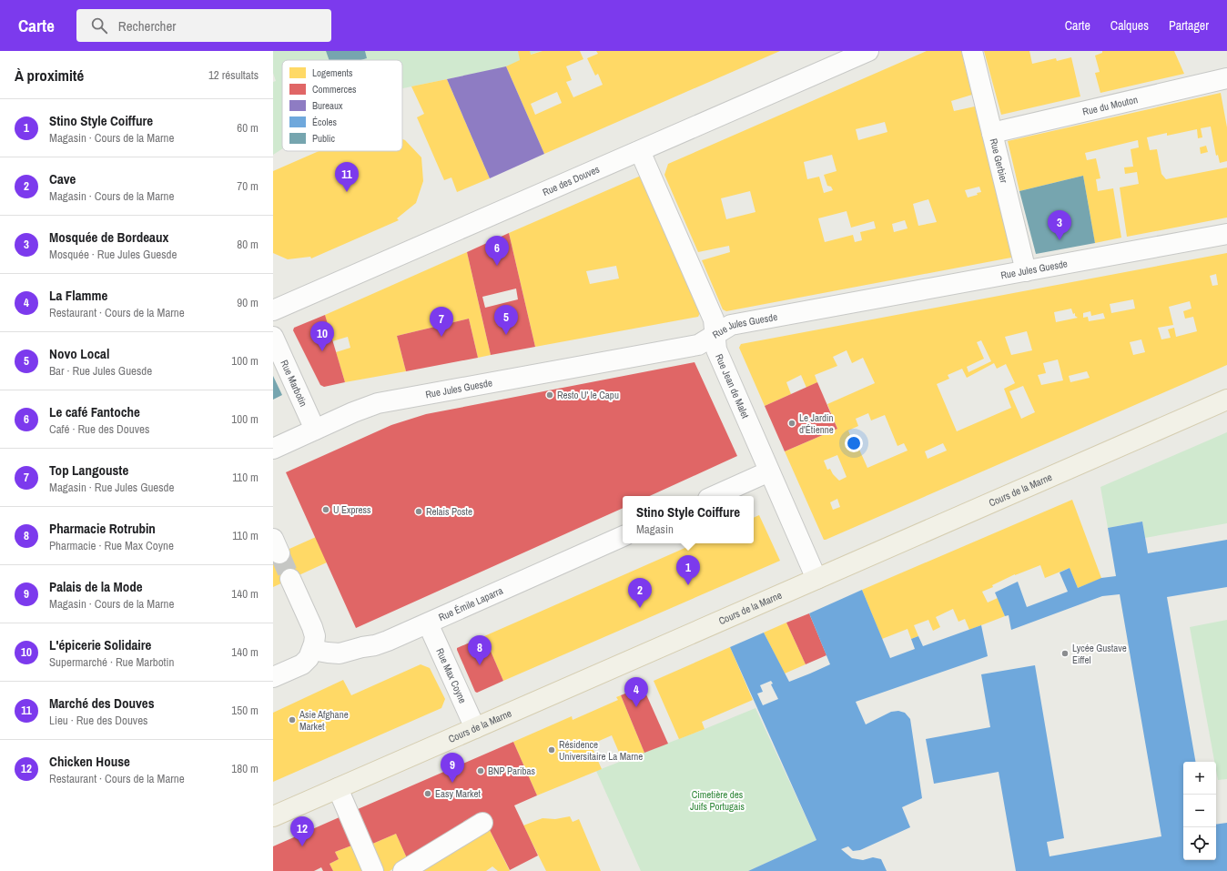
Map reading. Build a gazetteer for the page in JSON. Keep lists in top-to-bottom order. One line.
{"streets":{"main road":["Cours de la Marne"],"street":["Rue du Mouton","Rue Gerbier","Rue des Douves","Rue Jules Guesde","Rue Marbotin","Rue Jean de Malet","Rue Émile Laparra","Rue Max Coyne"]},"crossings":[["Rue du Mouton","Rue Gerbier"],["Rue Gerbier","Rue Jules Guesde"],["Rue des Douves","Rue Jean de Malet"],["Rue Jules Guesde","Rue Marbotin"],["Rue Jules Guesde","Rue Jean de Malet"],["Rue Jean de Malet","Cours de la Marne"],["Cours de la Marne","Rue Max Coyne"],["Rue Émile Laparra","Rue Max Coyne"]],"parks":["Cimetière des Juifs Portugais"],"places":["Resto U' le Capu","Le Jardin d'Étienne","U Express","Relais Poste","Lycée Gustave Eiffel","Asie Afghane Market","Résidence Universitaire La Marne","BNP Paribas","Easy Market"],"legend":["Logements","Commerces","Bureaux","Écoles","Public"],"page":{"header":"Carte","search":"Rechercher","nav":["Carte","Calques","Partager"],"heading":["À proximité","12 résultats"],"list":[{"mark":"1","name":"Stino Style Coiffure","note":"Magasin · Cours de la Marne","value":"60 m"},{"mark":"2","name":"Cave","note":"Magasin · Cours de la Marne","value":"70 m"},{"mark":"3","name":"Mosquée de Bordeaux","note":"Mosquée · Rue Jules Guesde","value":"80 m"},{"mark":"4","name":"La Flamme","note":"Restaurant · Cours de la Marne","value":"90 m"},{"mark":"5","name":"Novo Local","note":"Bar · Rue Jules Guesde","value":"100 m"},{"mark":"6","name":"Le café Fantoche","note":"Café · Rue des Douves","value":"100 m"},{"mark":"7","name":"Top Langouste","note":"Magasin · Rue Jules Guesde","value":"110 m"},{"mark":"8","name":"Pharmacie Rotrubin","note":"Pharmacie · Rue Max Coyne","value":"110 m"},{"mark":"9","name":"Palais de la Mode","note":"Magasin · Cours de la Marne","value":"140 m"},{"mark":"10","name":"L'épicerie Solidaire","note":"Supermarché · Rue Marbotin","value":"140 m"},{"mark":"11","name":"Marché des Douves","note":"Lieu · Rue des Douves","value":"150 m"},{"mark":"12","name":"Chicken House","note":"Restaurant · Cours de la Marne","value":"180 m"}],"pins":["11","3","6","5","7","10","1","2","8","4","9","12"],"popup":["Stino Style Coiffure","Magasin"],"map_buttons":["+","−"]}}
